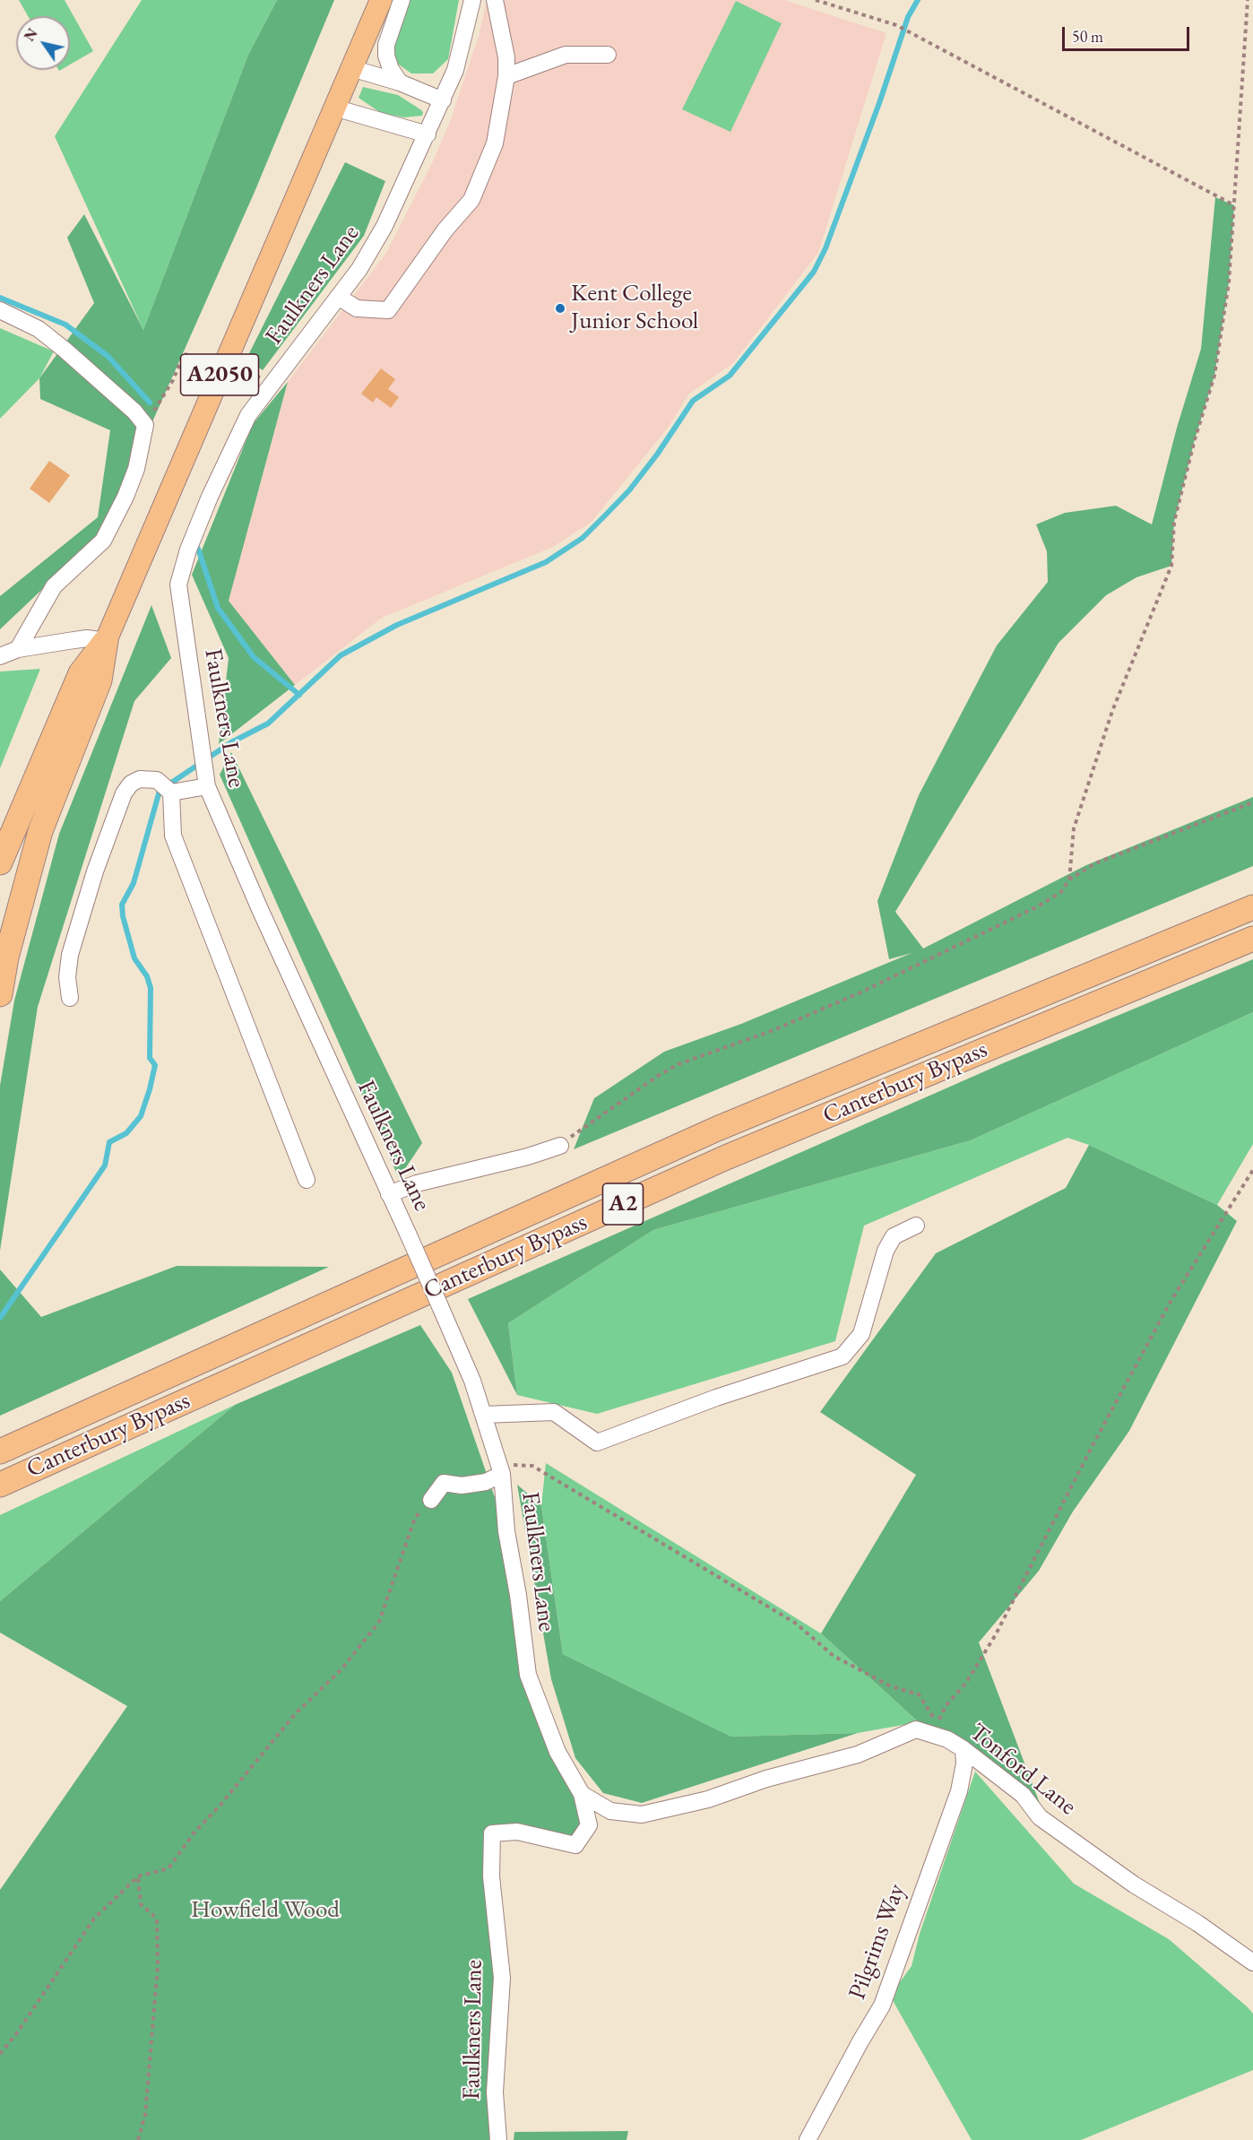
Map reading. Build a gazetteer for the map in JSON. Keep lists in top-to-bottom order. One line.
{"streets":{"highway":["Canterbury Bypass","A2"],"main road":["A2050"],"street":["Faulkners Lane","Tonford Lane","Pilgrims Way"]},"crossings":[["Faulkners Lane","Tonford Lane"],["Tonford Lane","Pilgrims Way"]],"parks":["Howfield Wood"],"places":["Kent College Junior School"],"scale_bar":"50 m","north":"top left"}
